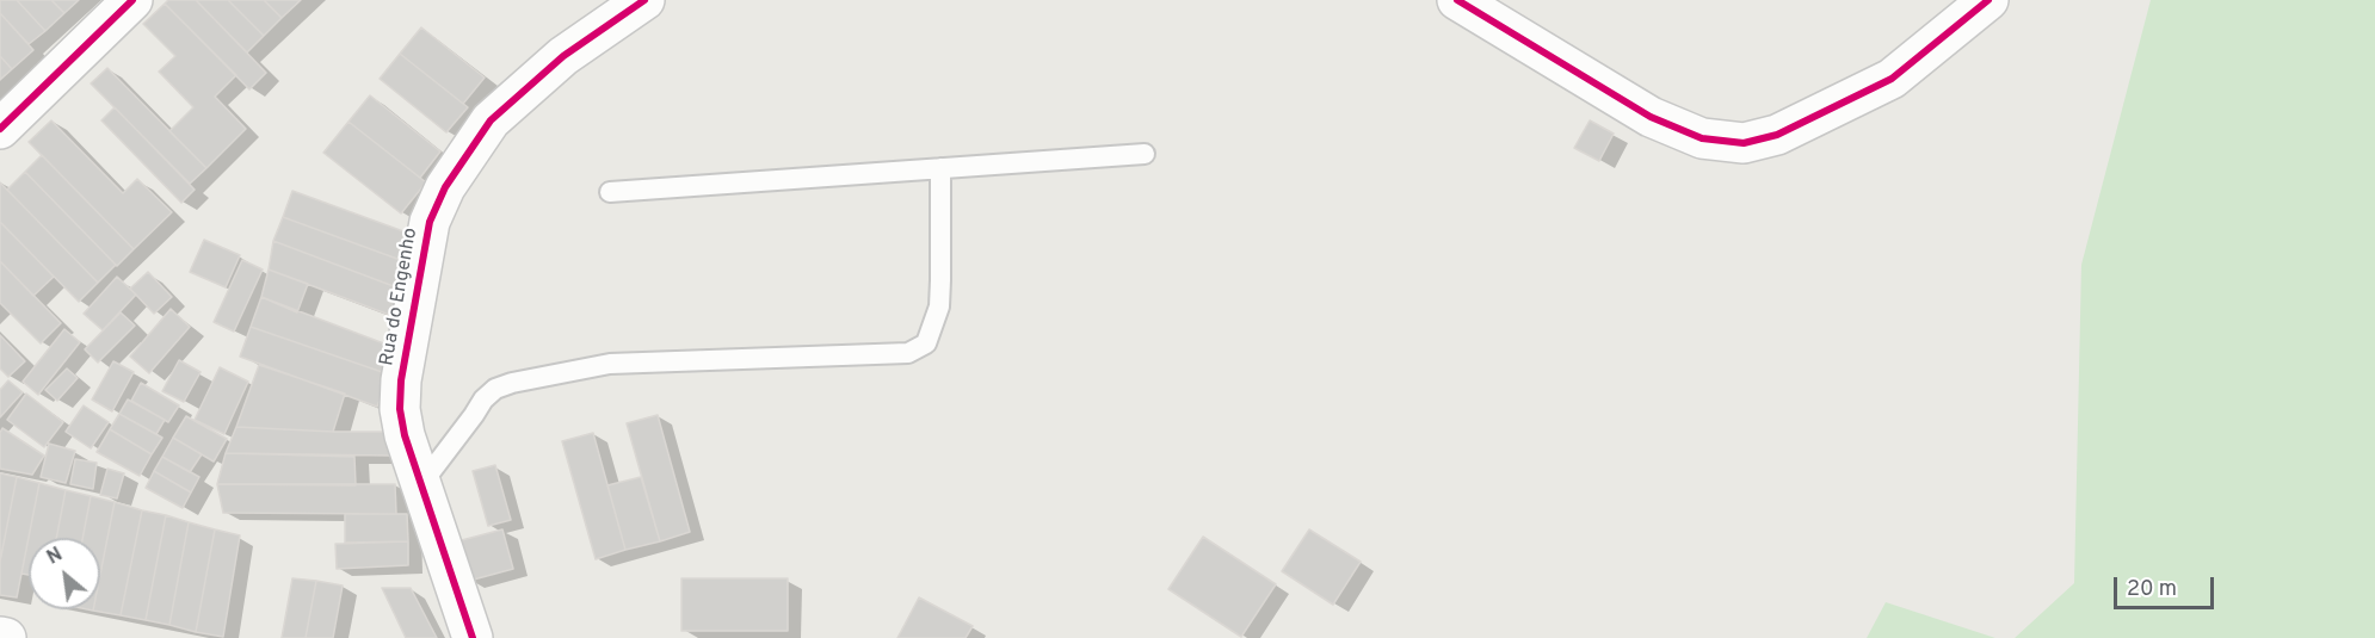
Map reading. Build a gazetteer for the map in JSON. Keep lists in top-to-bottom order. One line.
{"streets":{"street":["Rua do Engenho"]},"scale_bar":"20 m","north":"top left"}
